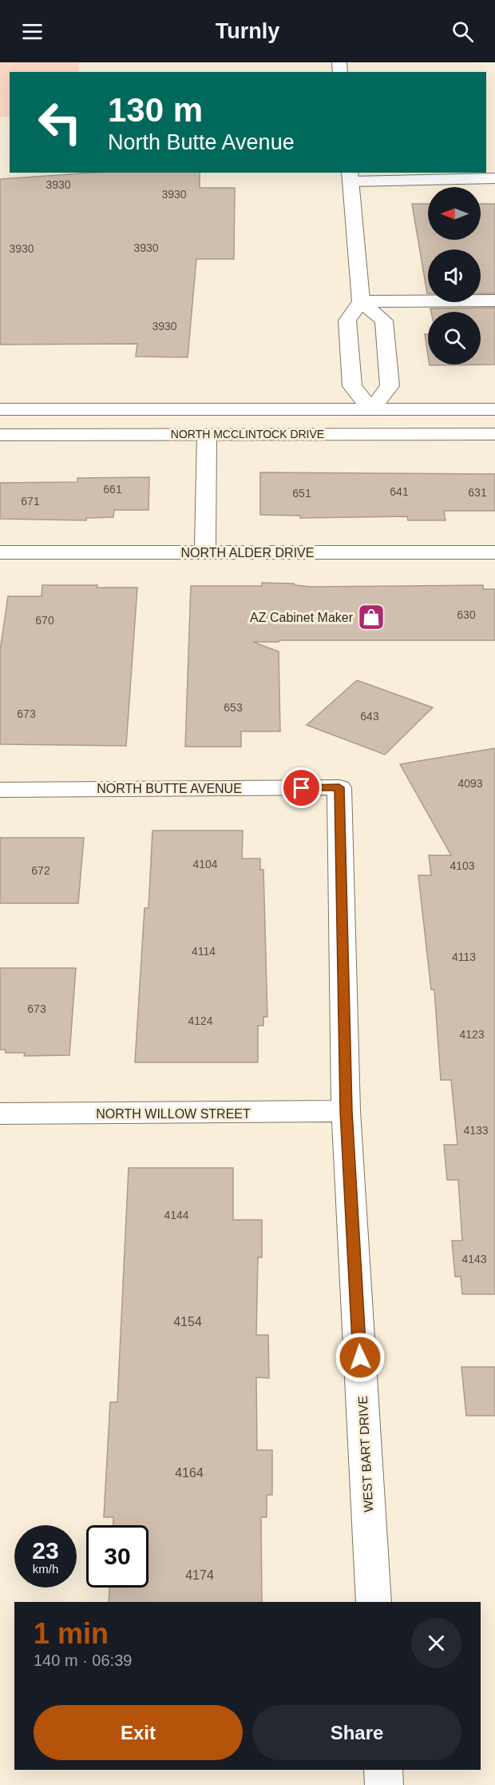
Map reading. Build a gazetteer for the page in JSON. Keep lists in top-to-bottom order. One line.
{"streets":{"street":["NORTH MCCLINTOCK DRIVE","NORTH ALDER DRIVE","NORTH BUTTE AVENUE","NORTH WILLOW STREET","WEST BART DRIVE"]},"crossings":[["NORTH BUTTE AVENUE","WEST BART DRIVE"],["NORTH WILLOW STREET","WEST BART DRIVE"]],"places":{"shop":["AZ Cabinet Maker"]},"house_numbers":["3930","3930","3930","3930","3930","661","641","631","651","671","630","670","653","673","643","4093","4104","4103","672","4114","4113","673","4124","4123","4133","4144","4143","4154","4164","4174"],"north":"left","page":{"header":"Turnly","turn":["130 m","North Butte Avenue"],"speed":"23 km/h","limit":"30","heading":["1 min","140 m · 06:39"],"buttons":["Exit","Share"]}}
